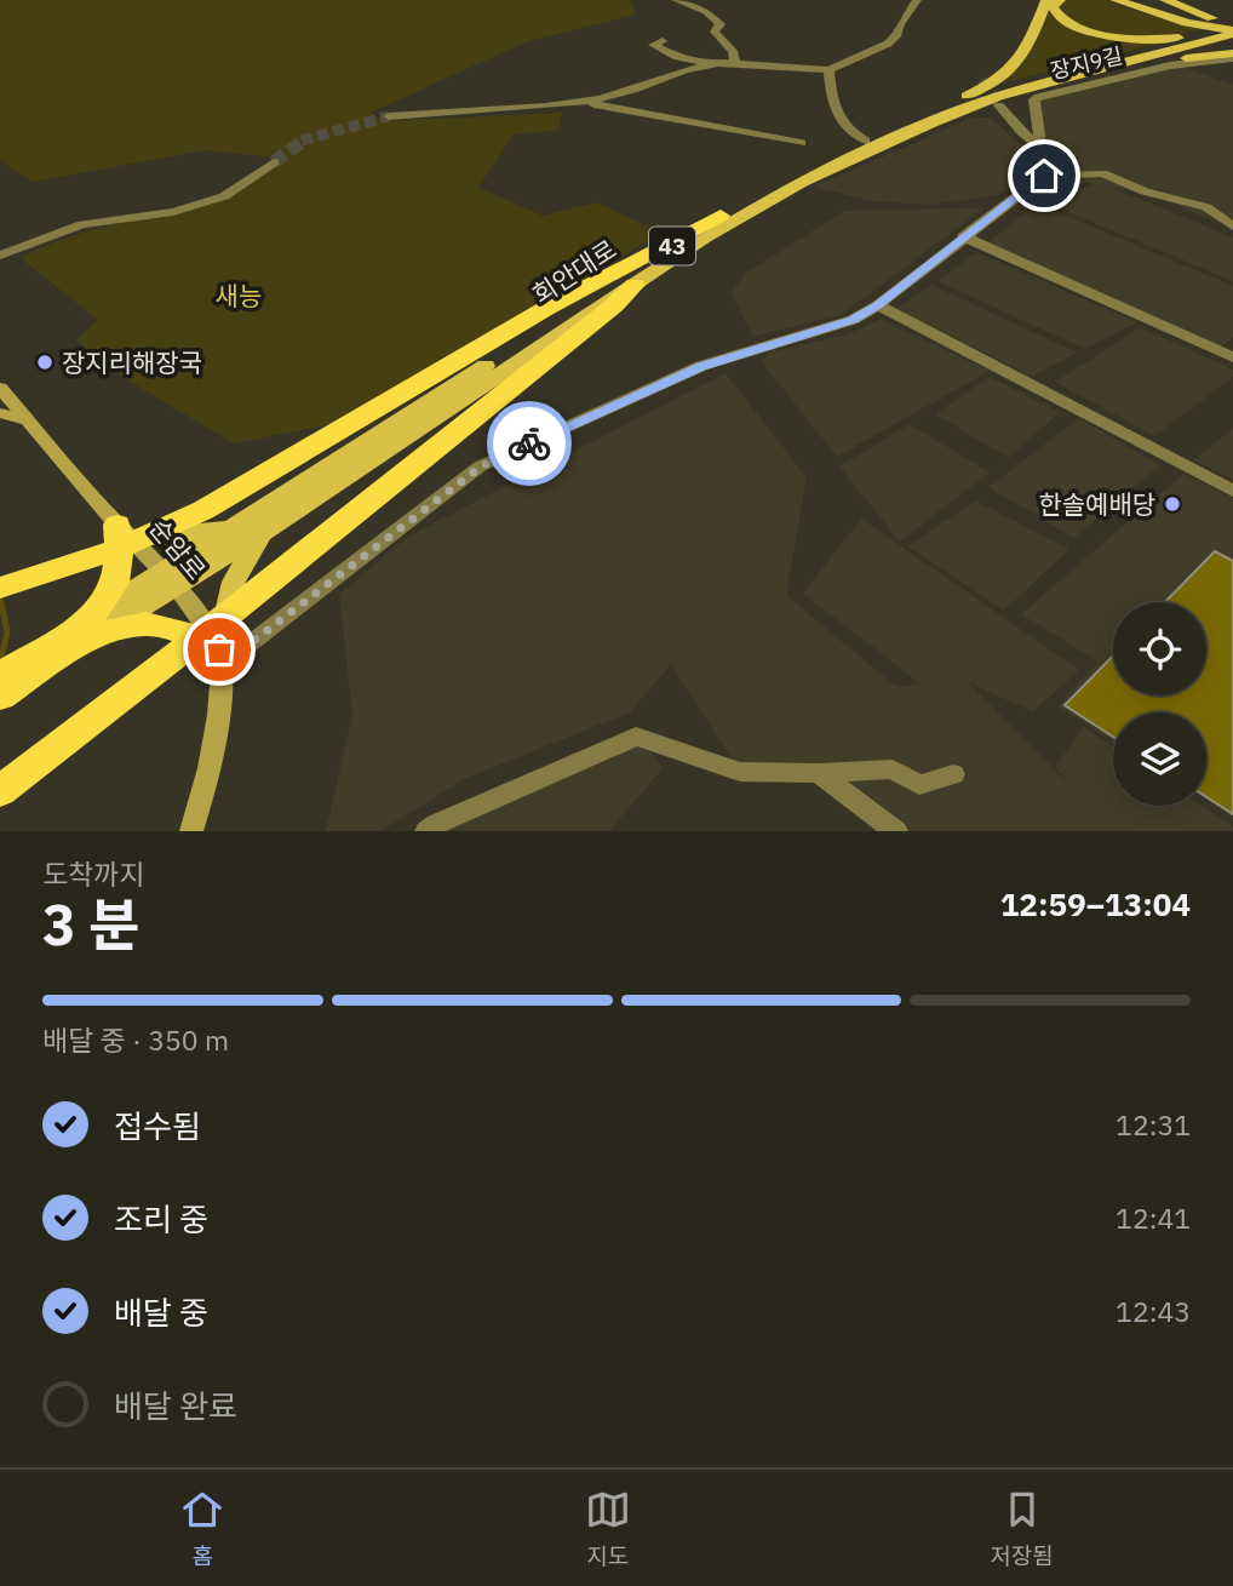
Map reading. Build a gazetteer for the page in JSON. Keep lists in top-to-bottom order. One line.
{"streets":{"highway":["43","회안대로"],"street":["장지9길","순암로"]},"crossings":[["43","회안대로"],["회안대로","순암로"]],"parks":["새능"],"places":["장지리해장국","한솔예배당"],"page":{"heading":["3 분","도착까지","12:59–13:04"],"bar":"배달 중 · 350 m","list":[["접수됨","12:31"],["조리 중","12:41"],["배달 중","12:43"],"배달 완료"],"tabs":["홈","지도","저장됨"]}}
